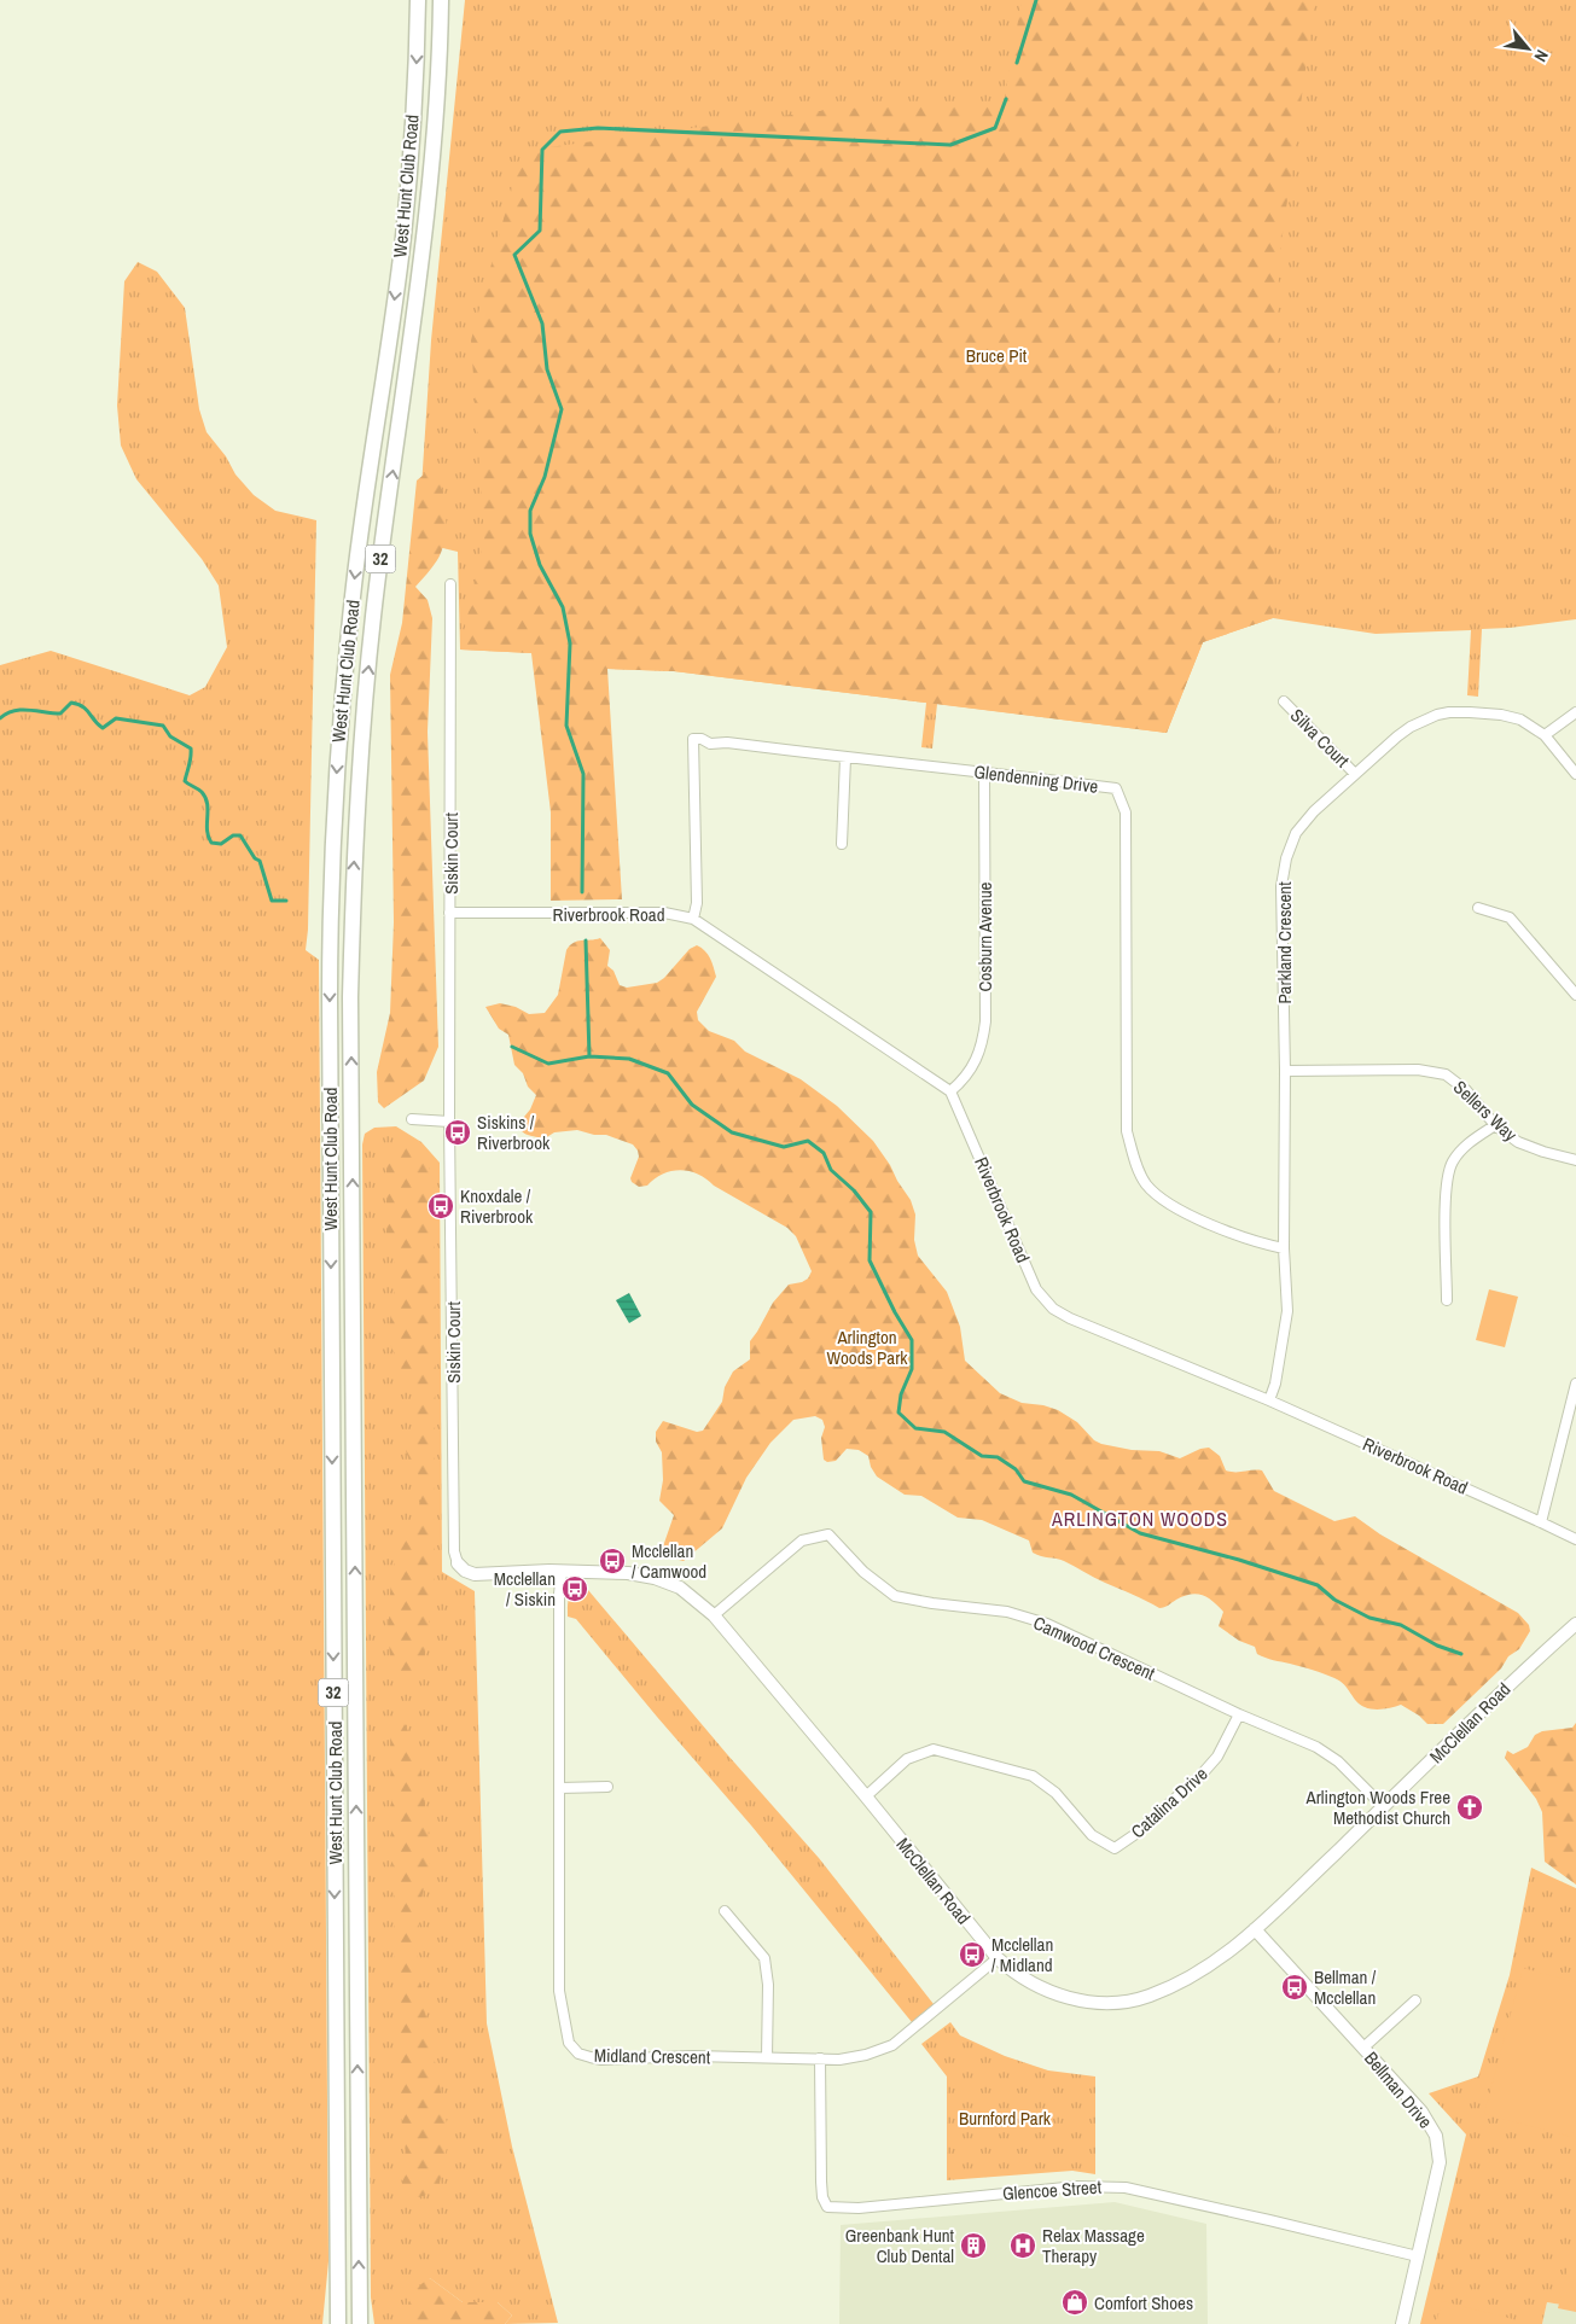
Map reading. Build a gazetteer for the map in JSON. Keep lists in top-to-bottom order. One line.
{"streets":{"main road":["West Hunt Club Road","32"],"street":["Silva Court","Glendenning Drive","Siskin Court","Riverbrook Road","Cosburn Avenue","Parkland Crescent","Sellers Way","Camwood Crescent","McClellan Road","Catalina Drive","Midland Crescent","Bellman Drive","Glencoe Street"]},"crossings":[["Silva Court","Parkland Crescent"],["Glendenning Drive","Riverbrook Road"],["Glendenning Drive","Cosburn Avenue"],["Glendenning Drive","Parkland Crescent"],["Siskin Court","Riverbrook Road"],["Siskin Court","McClellan Road"],["Riverbrook Road","Cosburn Avenue"],["Riverbrook Road","Parkland Crescent"],["Parkland Crescent","Sellers Way"],["Camwood Crescent","McClellan Road"],["Camwood Crescent","Catalina Drive"],["McClellan Road","Catalina Drive"],["McClellan Road","Midland Crescent"],["McClellan Road","Bellman Drive"],["Midland Crescent","Glencoe Street"],["Bellman Drive","Glencoe Street"]],"districts":["ARLINGTON WOODS"],"parks":["Bruce Pit","Arlington Woods Park","Burnford Park"],"places":{"bus stop":["Siskins / Riverbrook","Knoxdale / Riverbrook","Mcclellan / Camwood","Mcclellan / Siskin","Mcclellan / Midland","Bellman / Mcclellan"],"church":["Arlington Woods Free Methodist Church"],"building":["Greenbank Hunt Club Dental"],"hospital":["Relax Massage Therapy"],"shop":["Comfort Shoes"]},"north":"bottom right"}
